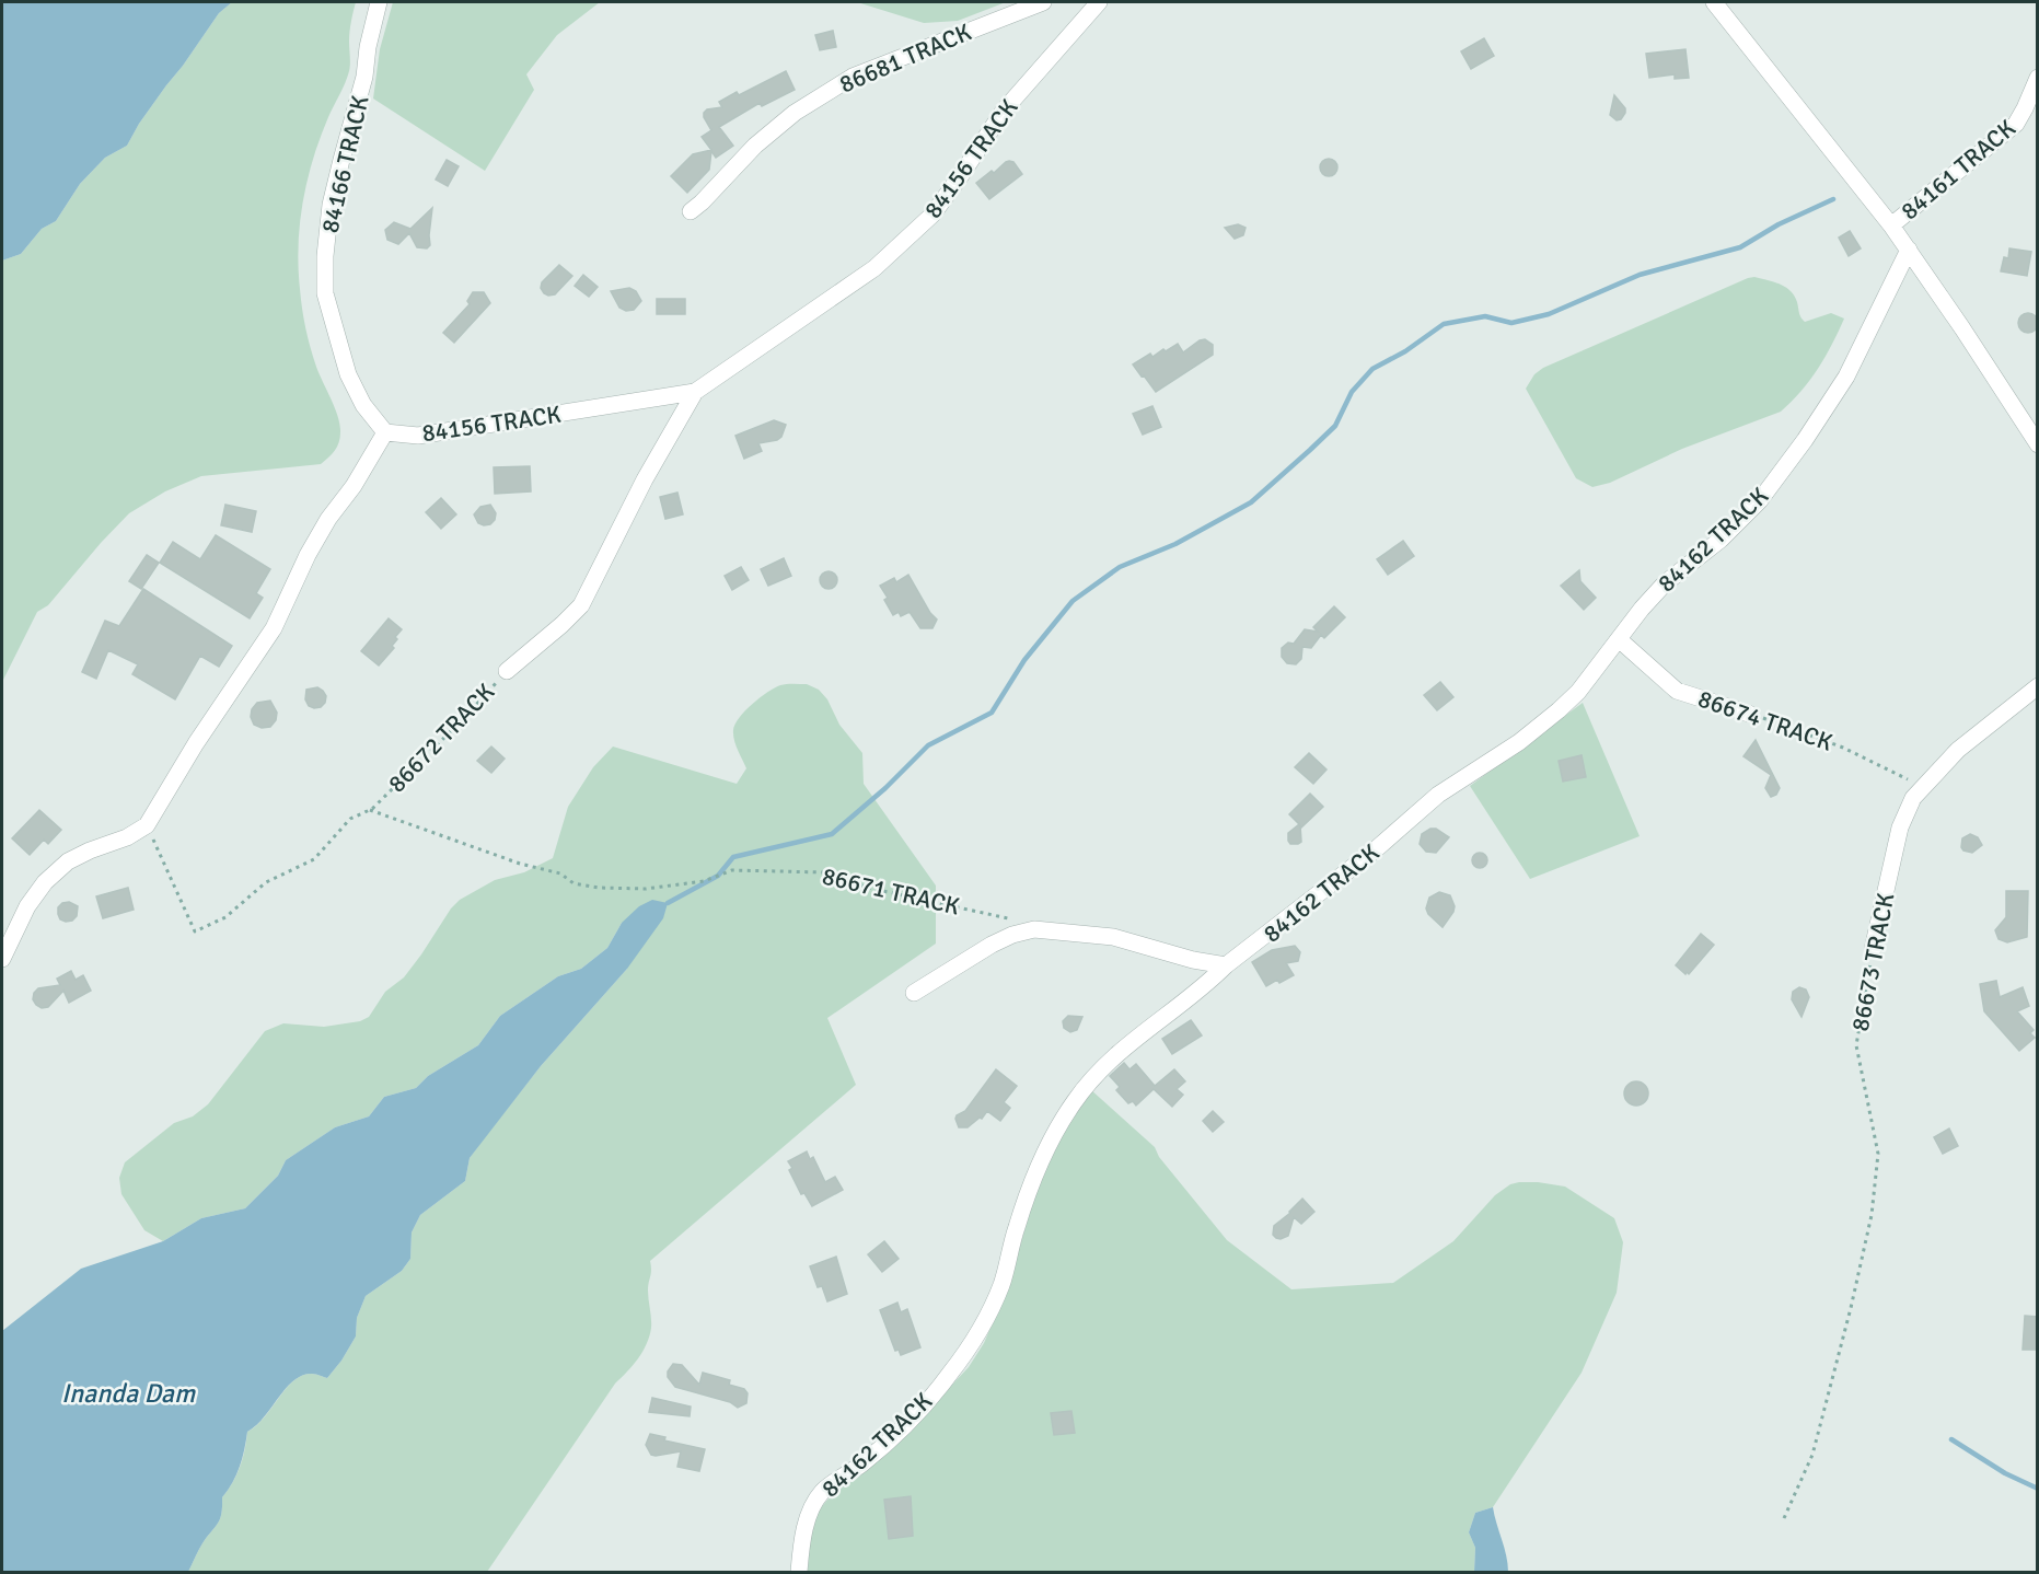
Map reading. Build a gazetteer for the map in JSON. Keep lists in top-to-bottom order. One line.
{"streets":{"street":["86681 TRACK","84156 TRACK","84166 TRACK","84161 TRACK","84162 TRACK","86674 TRACK","86672 TRACK","86673 TRACK"],"path":["86671 TRACK"]},"crossings":[["84156 TRACK","84166 TRACK"],["84156 TRACK","86672 TRACK"],["84162 TRACK","86674 TRACK"],["86674 TRACK","86673 TRACK"],["86672 TRACK","86671 TRACK"]],"water":["Inanda Dam"]}
